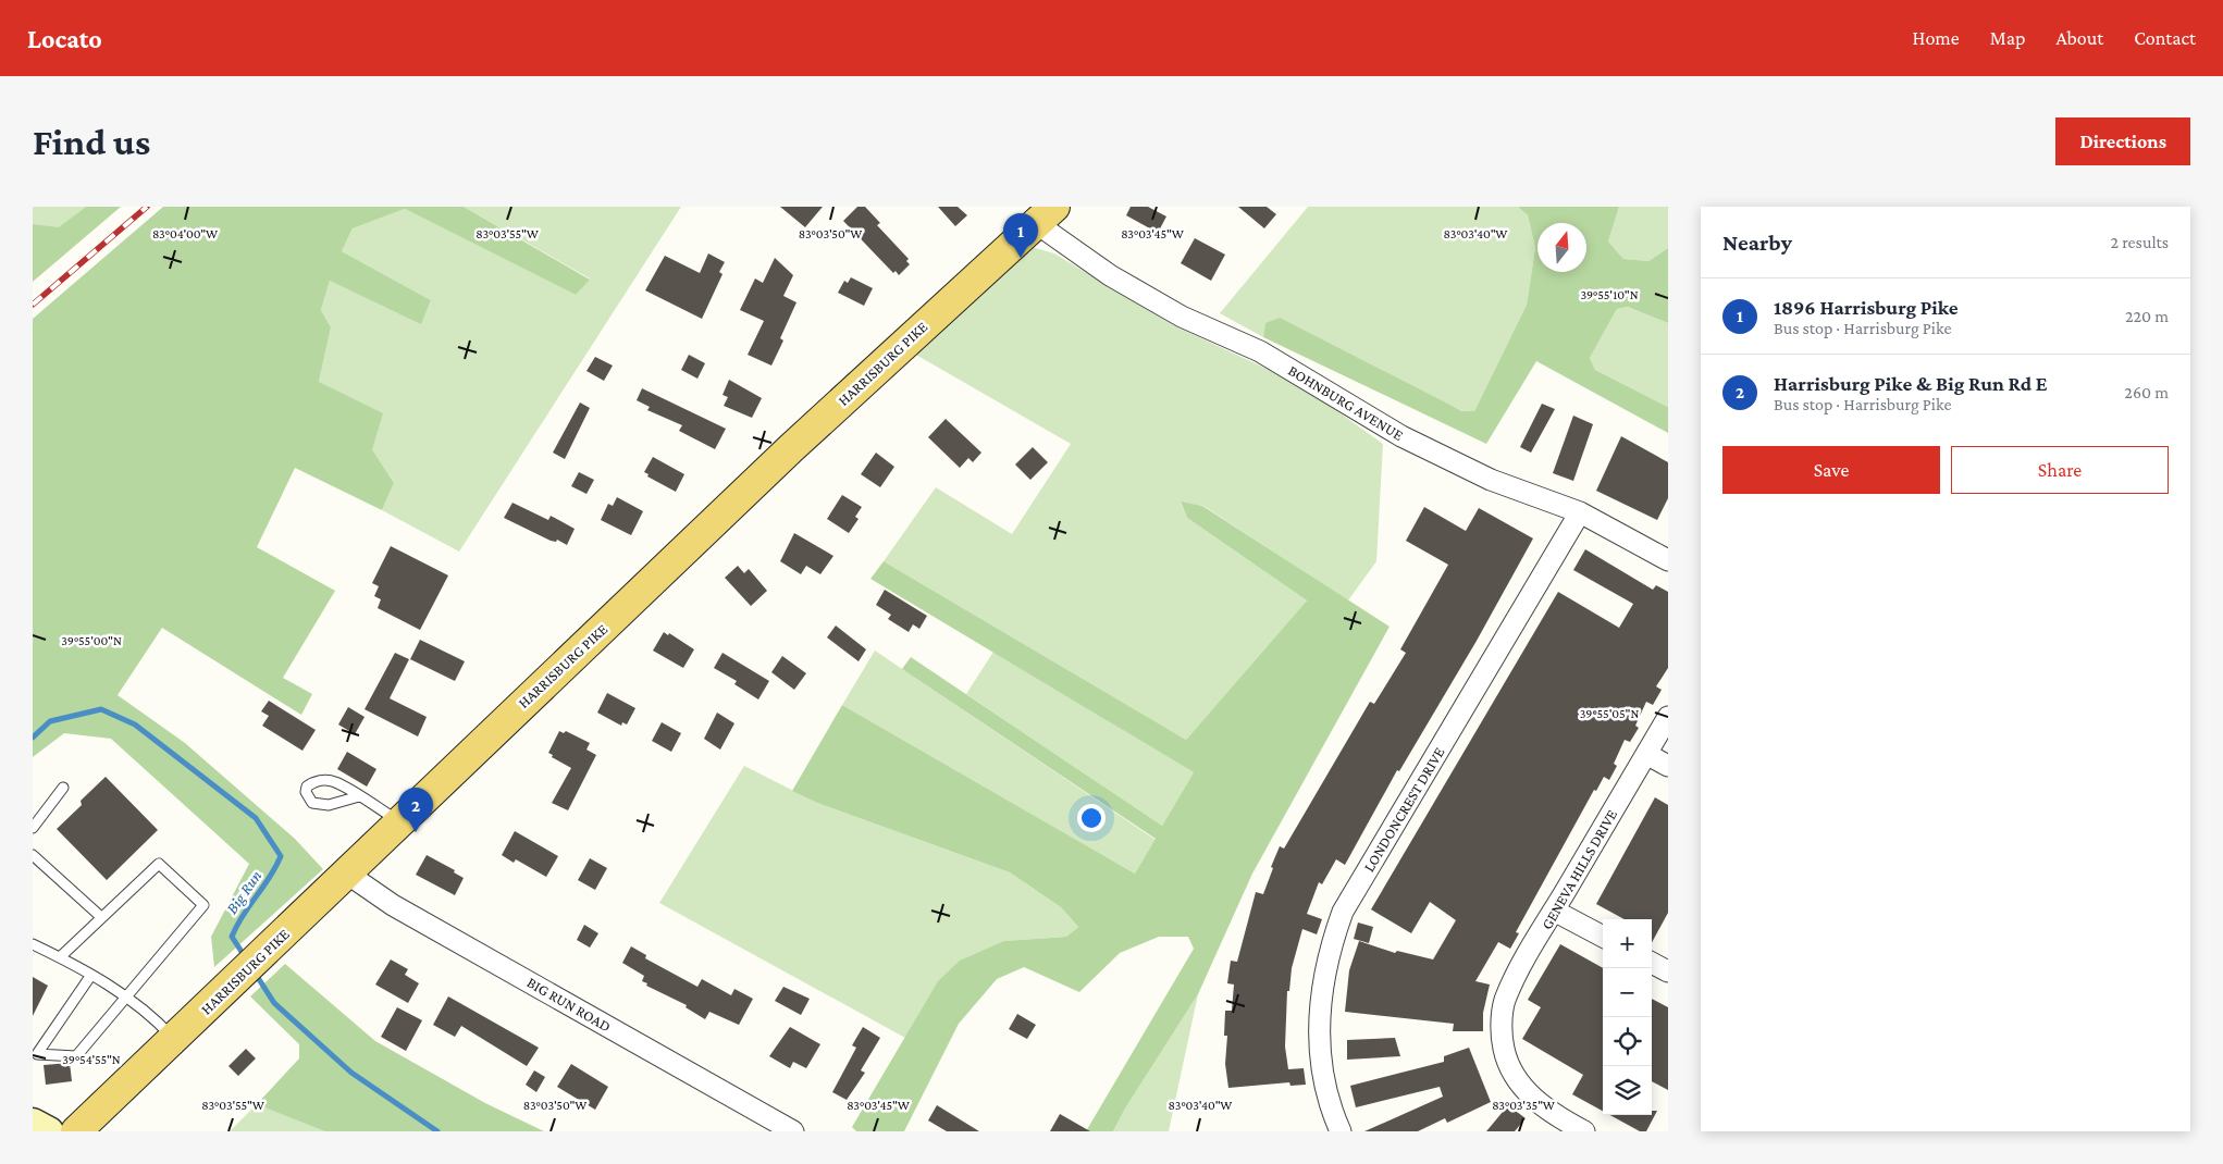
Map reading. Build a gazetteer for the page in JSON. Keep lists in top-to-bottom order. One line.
{"streets":{"main road":["HARRISBURG PIKE"],"street":["BOHNBURG AVENUE","LONDONCREST DRIVE","GENEVA HILLS DRIVE","BIG RUN ROAD"]},"crossings":[["HARRISBURG PIKE","BOHNBURG AVENUE"],["HARRISBURG PIKE","BIG RUN ROAD"],["BOHNBURG AVENUE","LONDONCREST DRIVE"]],"water":["Big Run"],"north":"top","page":{"header":"Locato","nav":["Home","Map","About","Contact"],"buttons":["Directions",["Save","Share"]],"title":"Find us","heading":["Nearby","2 results"],"pins":["1","2"],"list":[{"mark":"1","name":"1896 Harrisburg Pike","note":"Bus stop · Harrisburg Pike","value":"220 m"},{"mark":"2","name":"Harrisburg Pike & Big Run Rd E","note":"Bus stop · Harrisburg Pike","value":"260 m"}],"map_buttons":["+","−"]},"coordinates":["83°04'00\"W","83°03'55\"W","83°03'50\"W","83°03'45\"W","83°03'40\"W","39°55'10\"N","39°55'00\"N","39°55'05\"N","39°54'55\"N","83°03'35\"W"]}
